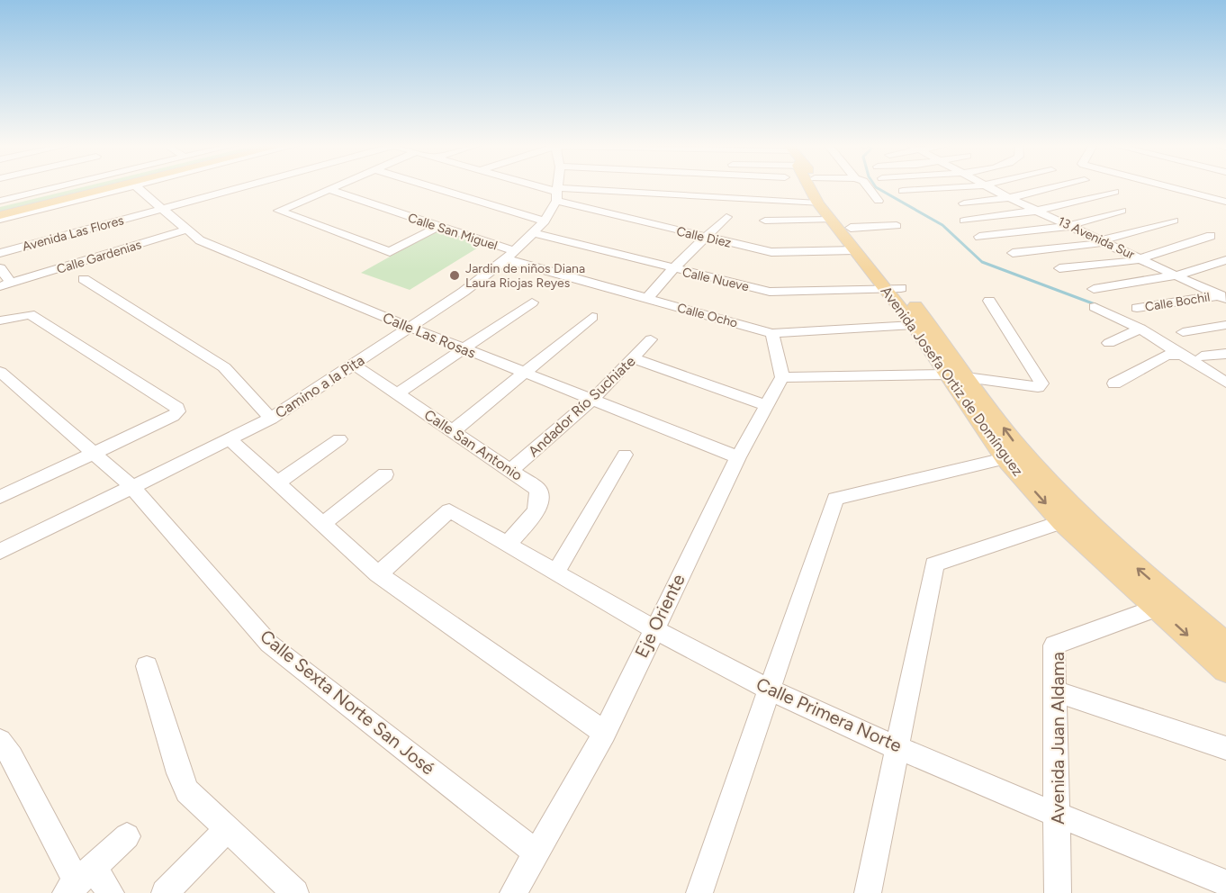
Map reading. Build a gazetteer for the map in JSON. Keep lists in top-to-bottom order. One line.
{"streets":{"main road":["Avenida Josefa Ortiz de Domínguez"],"street":["Calle San Miguel","Avenida Las Flores","Calle Diez","13 Avenida Sur","Calle Gardenias","Calle Nueve","Calle Bochil","Calle Ocho","Calle Las Rosas","Camino a la Pita","Andador Río Suchiate","Calle San Antonio","Eje Oriente","Calle Sexta Norte San José","Calle Primera Norte","Avenida Juan Aldama"]},"crossings":[["Calle San Miguel","Calle Ocho"],["Calle San Miguel","Camino a la Pita"],["Avenida Las Flores","Calle Las Rosas"],["Calle Diez","Avenida Josefa Ortiz de Domínguez"],["Calle Diez","Camino a la Pita"],["13 Avenida Sur","Calle Bochil"],["Calle Gardenias","Calle Las Rosas"],["Calle Nueve","Avenida Josefa Ortiz de Domínguez"],["Calle Nueve","Camino a la Pita"],["Calle Ocho","Avenida Josefa Ortiz de Domínguez"],["Calle Ocho","Camino a la Pita"],["Calle Las Rosas","Camino a la Pita"],["Calle Las Rosas","Andador Río Suchiate"],["Calle Las Rosas","Eje Oriente"],["Avenida Josefa Ortiz de Domínguez","Avenida Juan Aldama"],["Camino a la Pita","Calle San Antonio"],["Camino a la Pita","Calle Sexta Norte San José"],["Andador Río Suchiate","Calle San Antonio"],["Calle San Antonio","Calle Primera Norte"],["Eje Oriente","Calle Sexta Norte San José"],["Eje Oriente","Calle Primera Norte"],["Calle Primera Norte","Avenida Juan Aldama"]],"places":["Jardin de niños Diana Laura Riojas Reyes"]}
